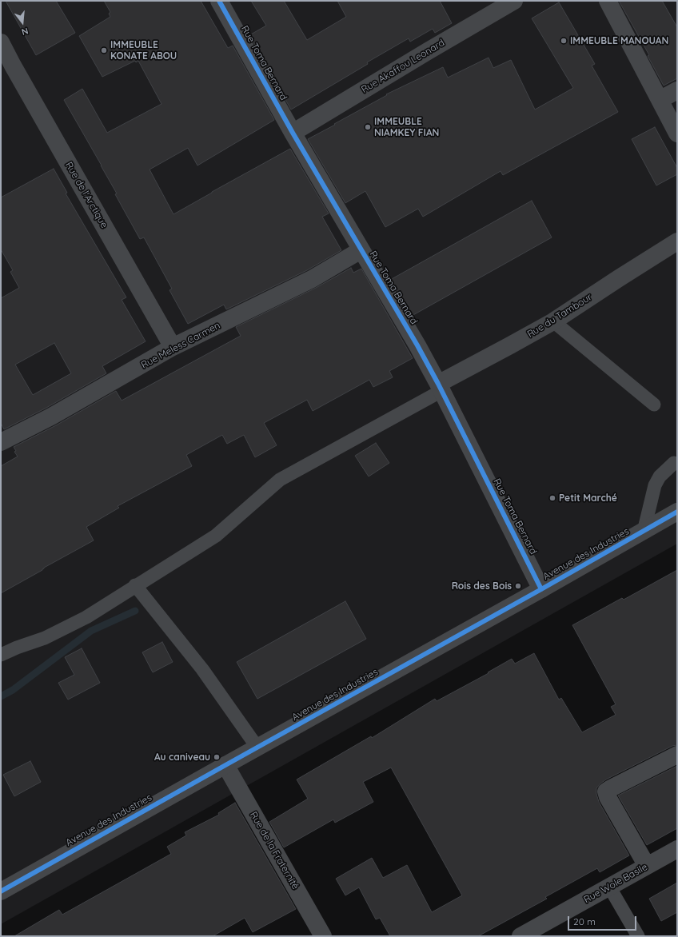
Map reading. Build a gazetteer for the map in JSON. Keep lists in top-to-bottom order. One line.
{"streets":{"street":["Rue Toma Bernard","Rue Akaffou Leonard","Rue de l'Arctique","Rue du Tambour","Rue Meless Carmen","Avenue des Industries","Rue de la Fraternité","Rue Wole Basile"]},"crossings":[["Rue Toma Bernard","Rue Akaffou Leonard"],["Rue Toma Bernard","Rue du Tambour"],["Rue Toma Bernard","Rue Meless Carmen"],["Rue Toma Bernard","Avenue des Industries"],["Rue de l'Arctique","Rue Meless Carmen"],["Avenue des Industries","Rue de la Fraternité"]],"places":["IMMEUBLE MANOUAN","IMMEUBLE KONATE ABOU","IMMEUBLE NIAMKEY FIAN","Petit Marché","Rois des Bois","Au caniveau"],"scale_bar":"20 m","north":"bottom"}
